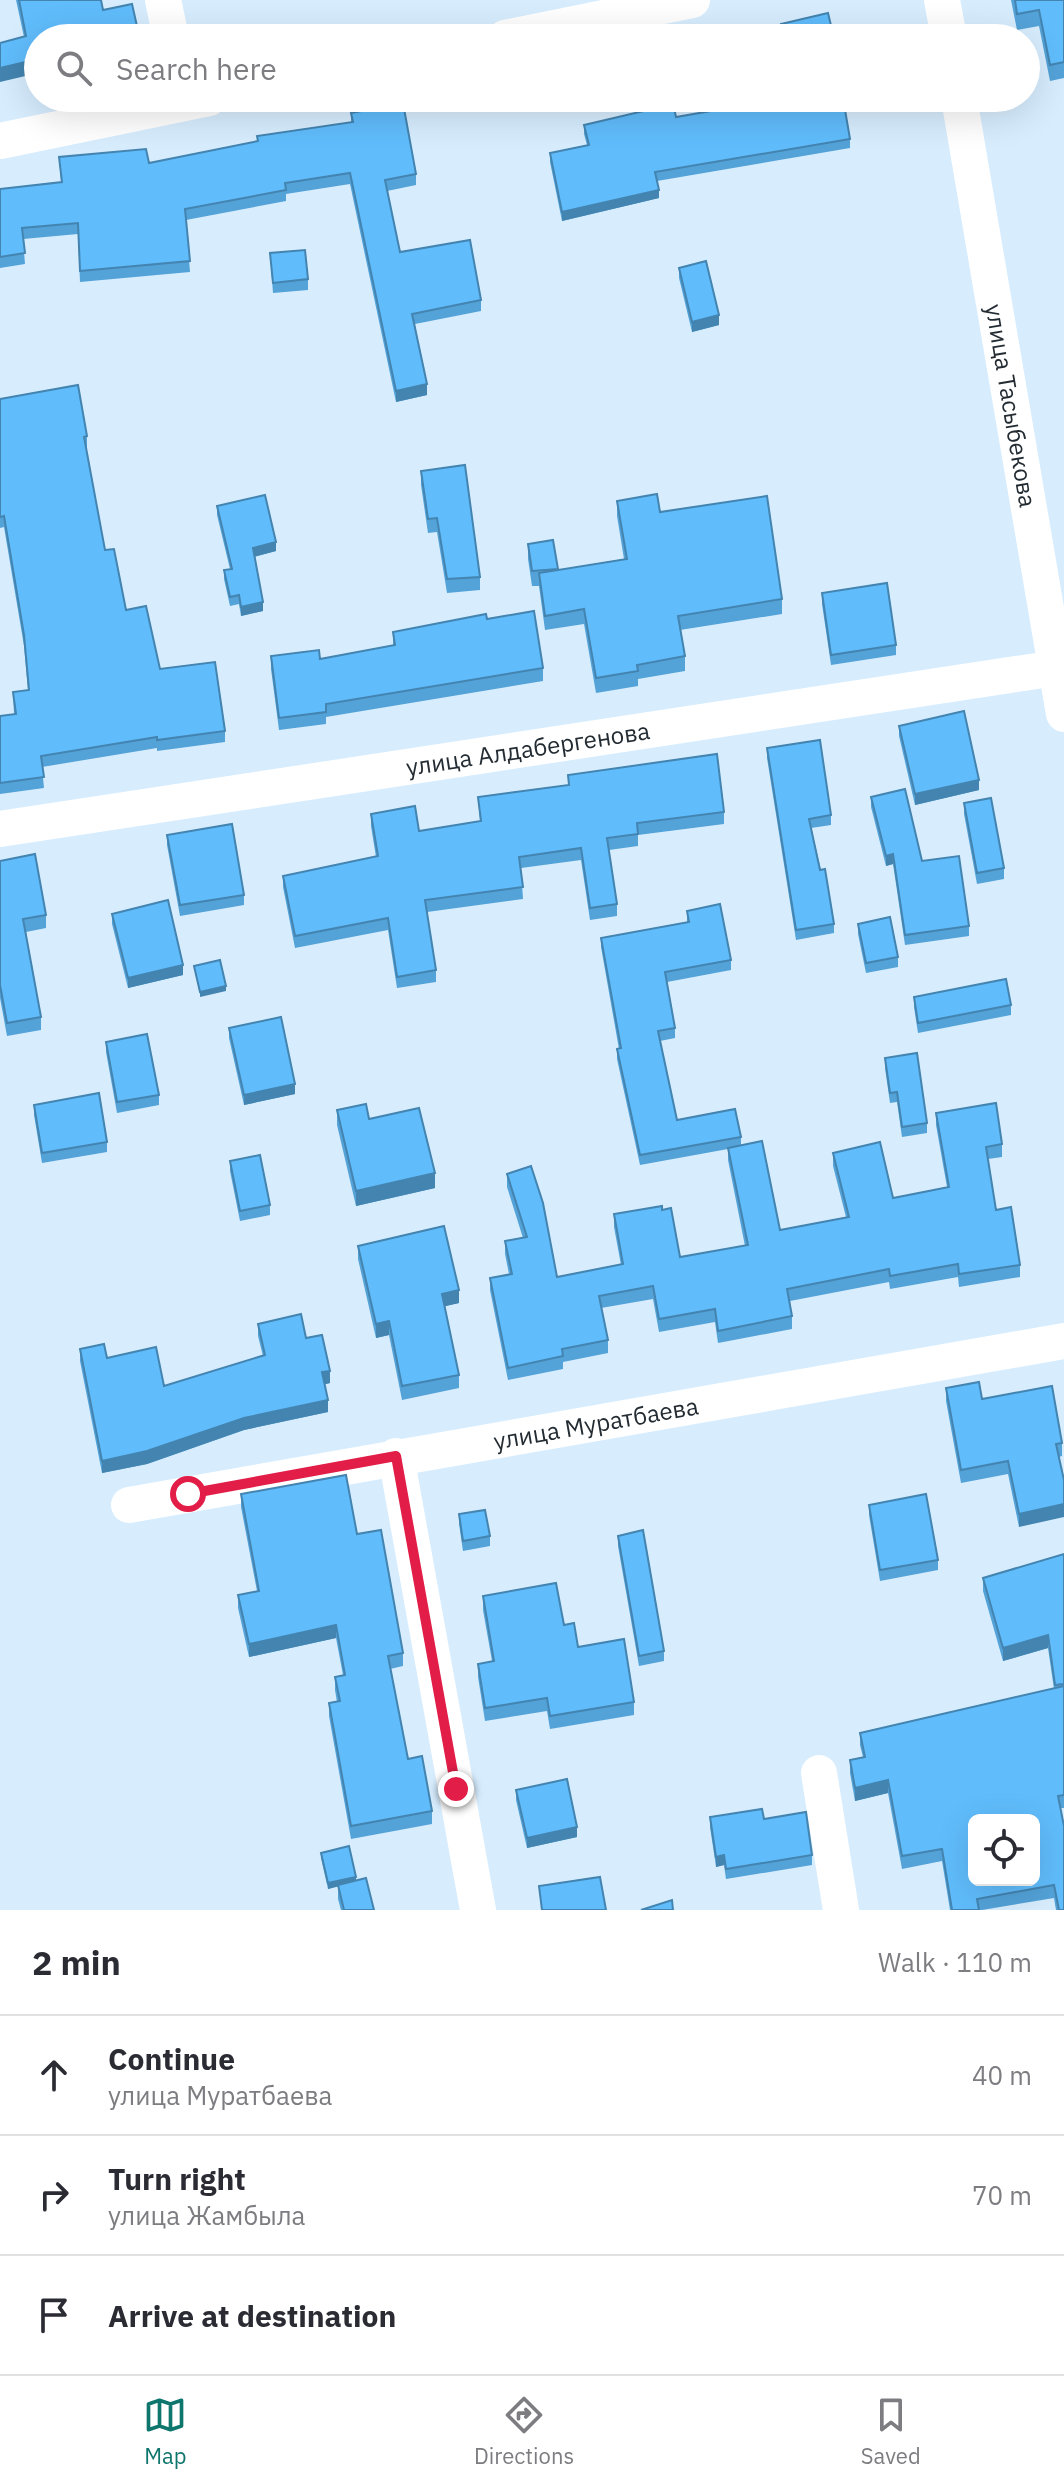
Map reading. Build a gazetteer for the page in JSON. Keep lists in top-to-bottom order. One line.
{"streets":{"street":["улица Тасыбекова","улица Алдабергенова","улица Муратбаева"]},"crossings":[["улица Тасыбекова","улица Алдабергенова"]],"page":{"search":"Search here","heading":["2 min","Walk · 110 m"],"list":[["Continue","улица Муратбаева","40 m"],["Turn right","улица Жамбыла","70 m"],"Arrive at destination"],"nav":["Map","Directions","Saved"]}}
